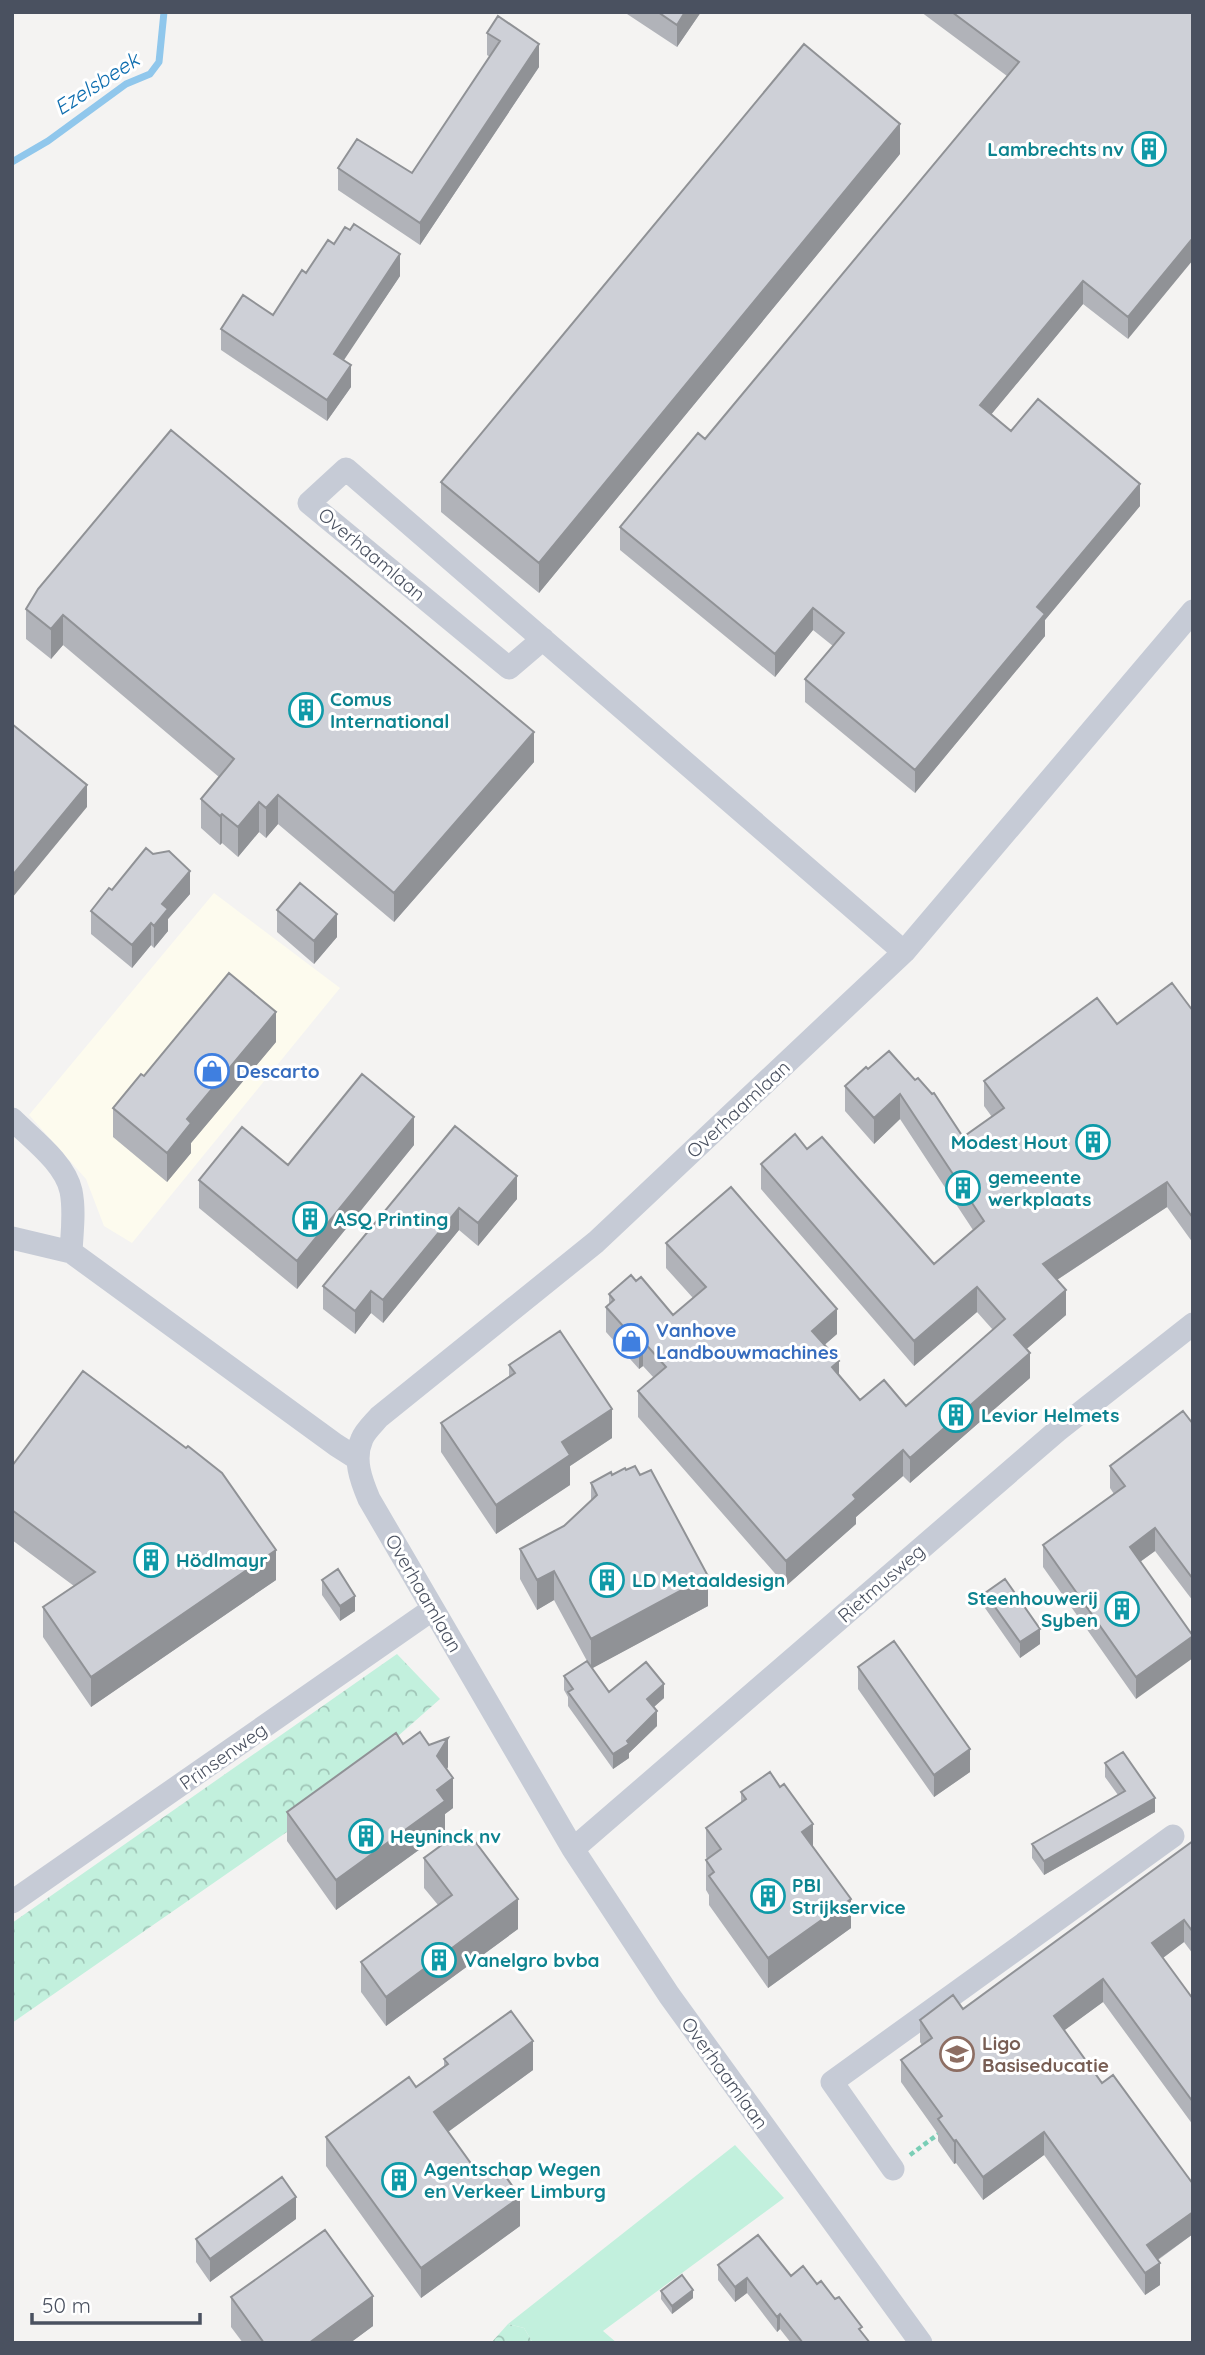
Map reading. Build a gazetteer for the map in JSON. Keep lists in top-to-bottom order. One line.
{"streets":{"street":["Overhaamlaan","Rietmusweg","Prinsenweg"]},"crossings":[["Overhaamlaan","Rietmusweg"],["Overhaamlaan","Prinsenweg"]],"water":["Ezelsbeek"],"places":{"building":["Lambrechts nv","Comus International","Modest Hout","gemeente werkplaats","ASQ Printing","Levior Helmets","Hödlmayr","LD Metaaldesign","Steenhouwerij Syben","Heyninck nv","PBI Strijkservice","Vanelgro bvba","Agentschap Wegen en Verkeer Limburg"],"shop":["Descarto","Vanhove Landbouwmachines"],"school or university":["Ligo Basiseducatie"]},"scale_bar":"50 m"}
